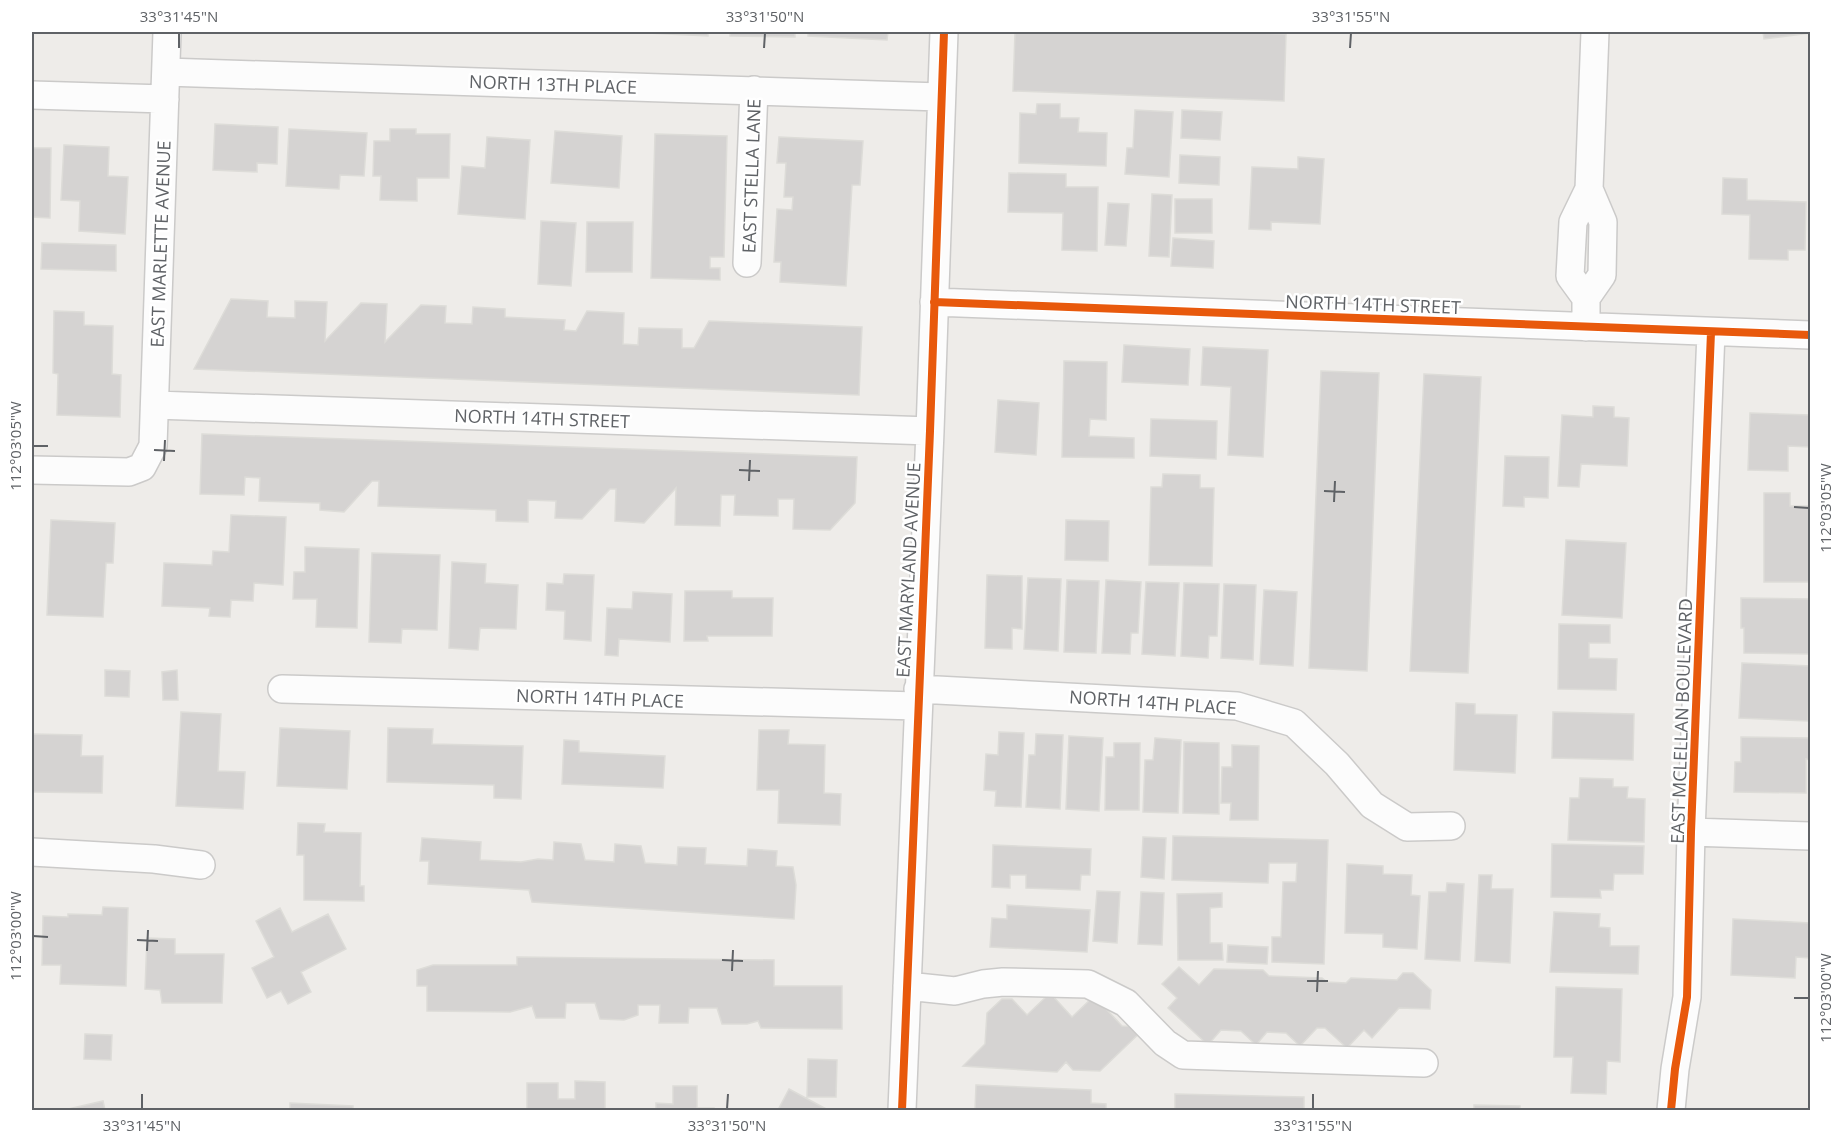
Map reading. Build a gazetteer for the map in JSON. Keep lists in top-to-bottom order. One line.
{"streets":{"street":["NORTH 13TH PLACE","EAST STELLA LANE","EAST MARLETTE AVENUE","NORTH 14TH STREET","EAST MARYLAND AVENUE","NORTH 14TH PLACE","EAST MCLELLAN BOULEVARD"]},"crossings":[["NORTH 13TH PLACE","EAST STELLA LANE"],["NORTH 13TH PLACE","EAST MARLETTE AVENUE"],["NORTH 13TH PLACE","EAST MARYLAND AVENUE"],["EAST MARLETTE AVENUE","NORTH 14TH STREET"],["NORTH 14TH STREET","EAST MARYLAND AVENUE"],["NORTH 14TH STREET","EAST MCLELLAN BOULEVARD"],["EAST MARYLAND AVENUE","NORTH 14TH PLACE"]],"coordinates":["33°31'45\"N","33°31'50\"N","33°31'55\"N","112°03'05\"W","112°03'00\"W"]}
